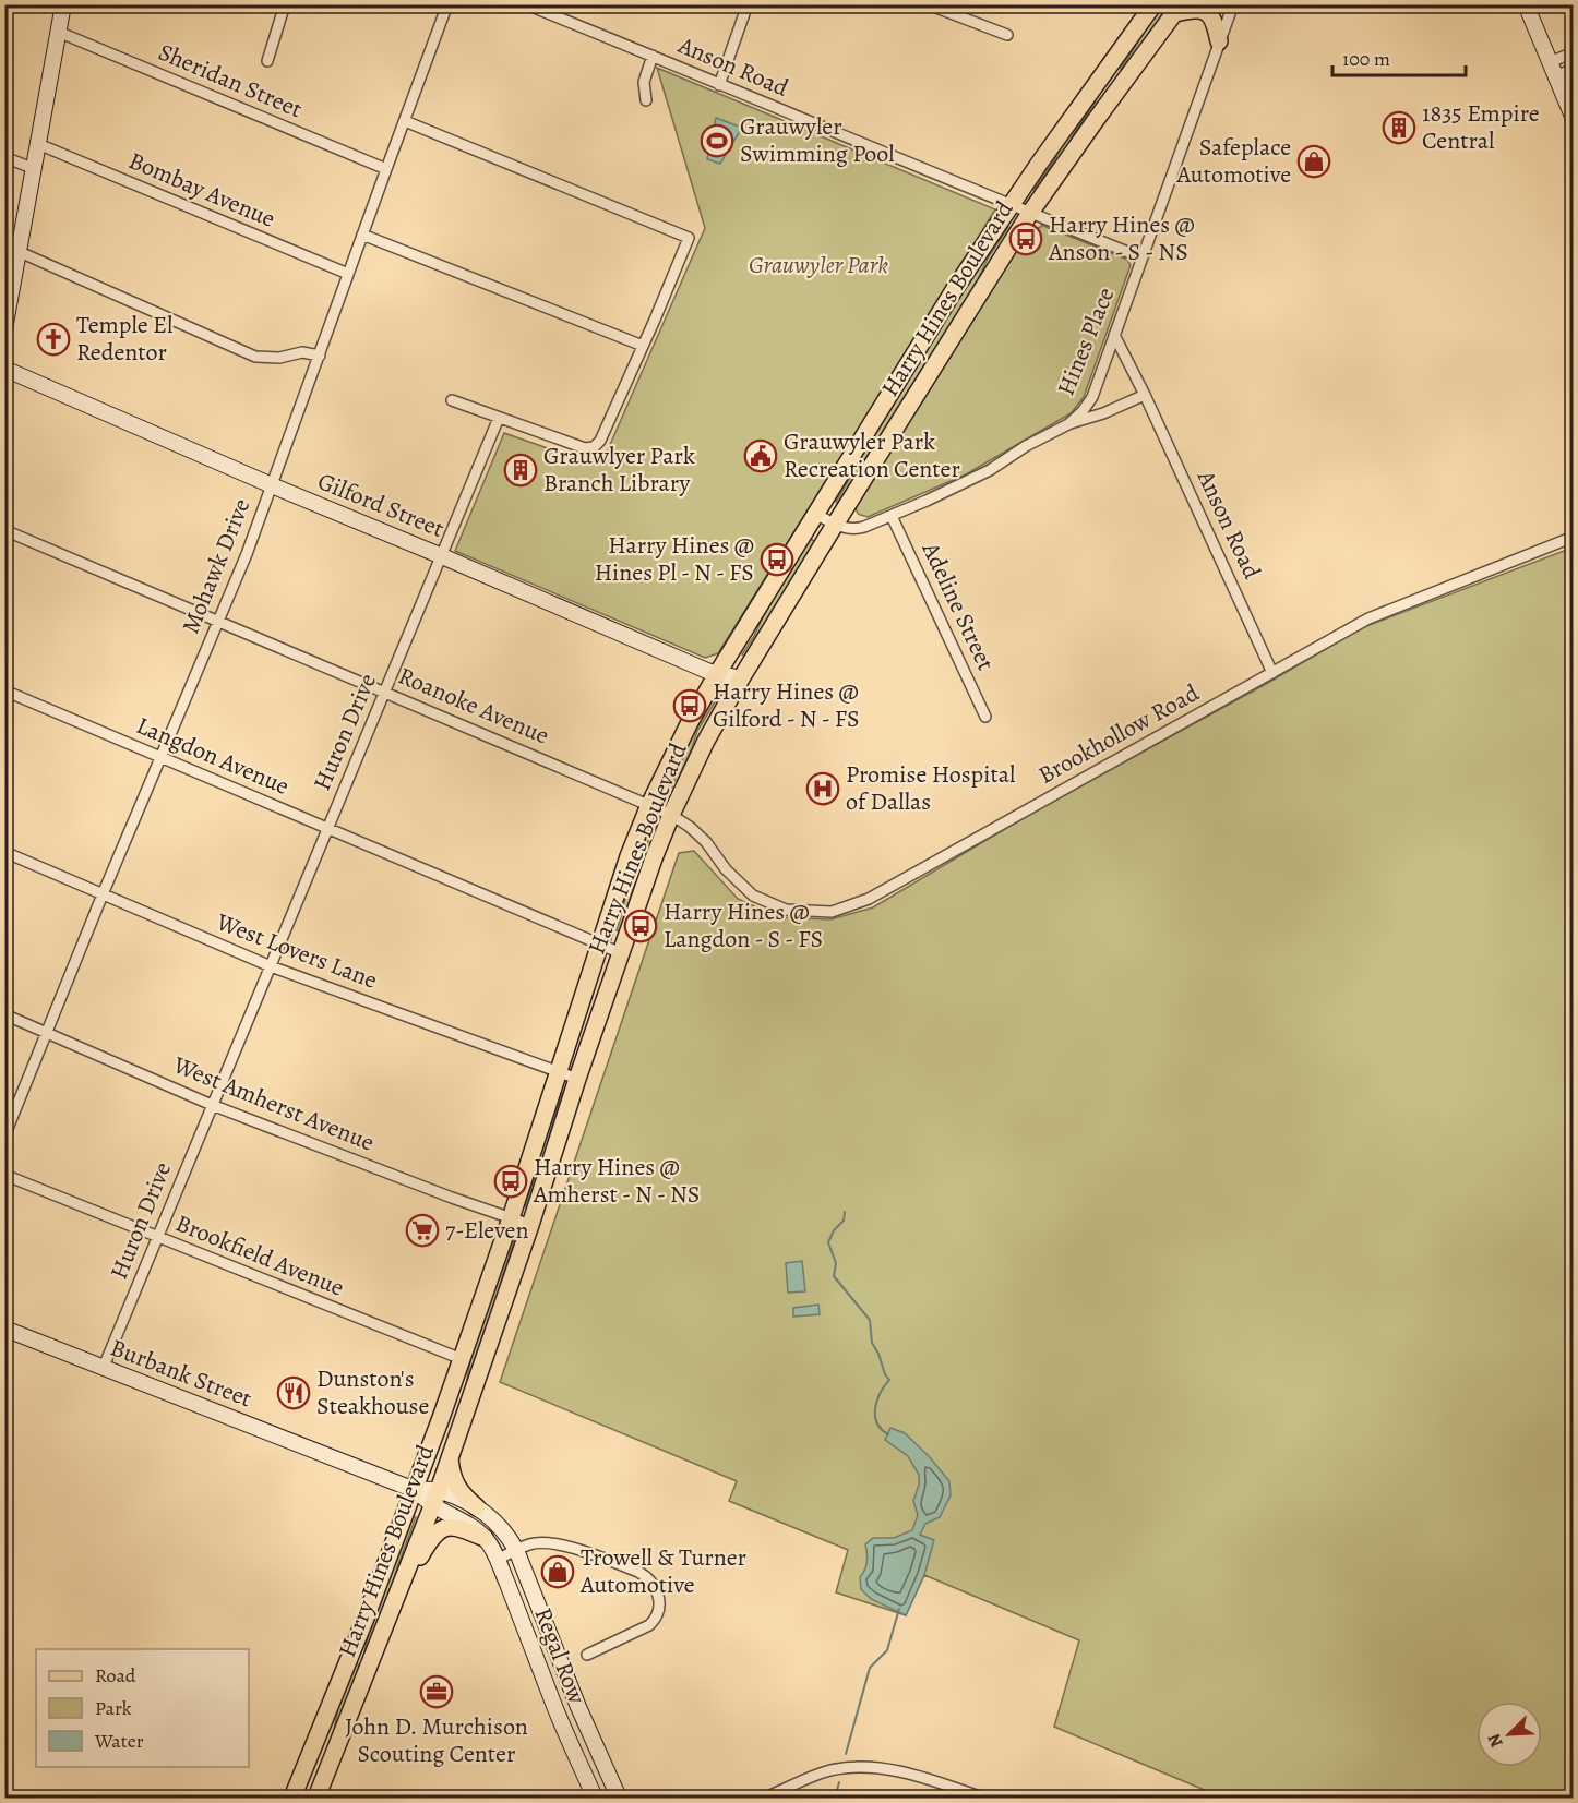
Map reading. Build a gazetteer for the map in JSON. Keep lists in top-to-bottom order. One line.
{"streets":{"main road":["Harry Hines Boulevard"],"street":["Anson Road","Sheridan Street","Bombay Avenue","Hines Place","Gilford Street","Mohawk Drive","Adeline Street","Roanoke Avenue","Huron Drive","Brookhollow Road","Langdon Avenue","West Lovers Lane","West Amherst Avenue","Brookfield Avenue","Burbank Street","Regal Row"]},"crossings":[["Anson Road","Harry Hines Boulevard"],["Anson Road","Hines Place"],["Anson Road","Brookhollow Road"],["Sheridan Street","Mohawk Drive"],["Bombay Avenue","Mohawk Drive"],["Harry Hines Boulevard","Hines Place"],["Harry Hines Boulevard","Gilford Street"],["Harry Hines Boulevard","Roanoke Avenue"],["Harry Hines Boulevard","Brookhollow Road"],["Harry Hines Boulevard","Langdon Avenue"],["Harry Hines Boulevard","West Lovers Lane"],["Harry Hines Boulevard","West Amherst Avenue"],["Harry Hines Boulevard","Brookfield Avenue"],["Harry Hines Boulevard","Burbank Street"],["Harry Hines Boulevard","Regal Row"],["Hines Place","Adeline Street"],["Gilford Street","Mohawk Drive"],["Gilford Street","Huron Drive"],["Mohawk Drive","Roanoke Avenue"],["Mohawk Drive","Langdon Avenue"],["Mohawk Drive","West Lovers Lane"],["Mohawk Drive","West Amherst Avenue"],["Roanoke Avenue","Huron Drive"],["Roanoke Avenue","Brookhollow Road"],["Huron Drive","Langdon Avenue"],["Huron Drive","West Lovers Lane"],["Huron Drive","West Amherst Avenue"],["Huron Drive","Brookfield Avenue"],["Huron Drive","Burbank Street"],["Burbank Street","Regal Row"]],"parks":["Grauwyler Park"],"places":{"building":["1835 Empire Central","Grauwlyer Park Branch Library"],"sports":["Grauwyler Swimming Pool"],"shop":["Safeplace Automotive","Trowell & Turner Automotive"],"bus stop":["Harry Hines @ Anson - S - NS","Harry Hines @ Hines Pl - N - FS","Harry Hines @ Gilford - N - FS","Harry Hines @ Langdon - S - FS","Harry Hines @ Amherst - N - NS"],"church":["Temple El Redentor"],"public building":["Grauwyler Park Recreation Center"],"hospital":["Promise Hospital of Dallas"],"supermarket":["7-Eleven"],"restaurant":["Dunston's Steakhouse"],"office":["John D. Murchison Scouting Center"]},"legend":["Road","Park","Water"],"scale_bar":"100 m","north":"bottom left"}
